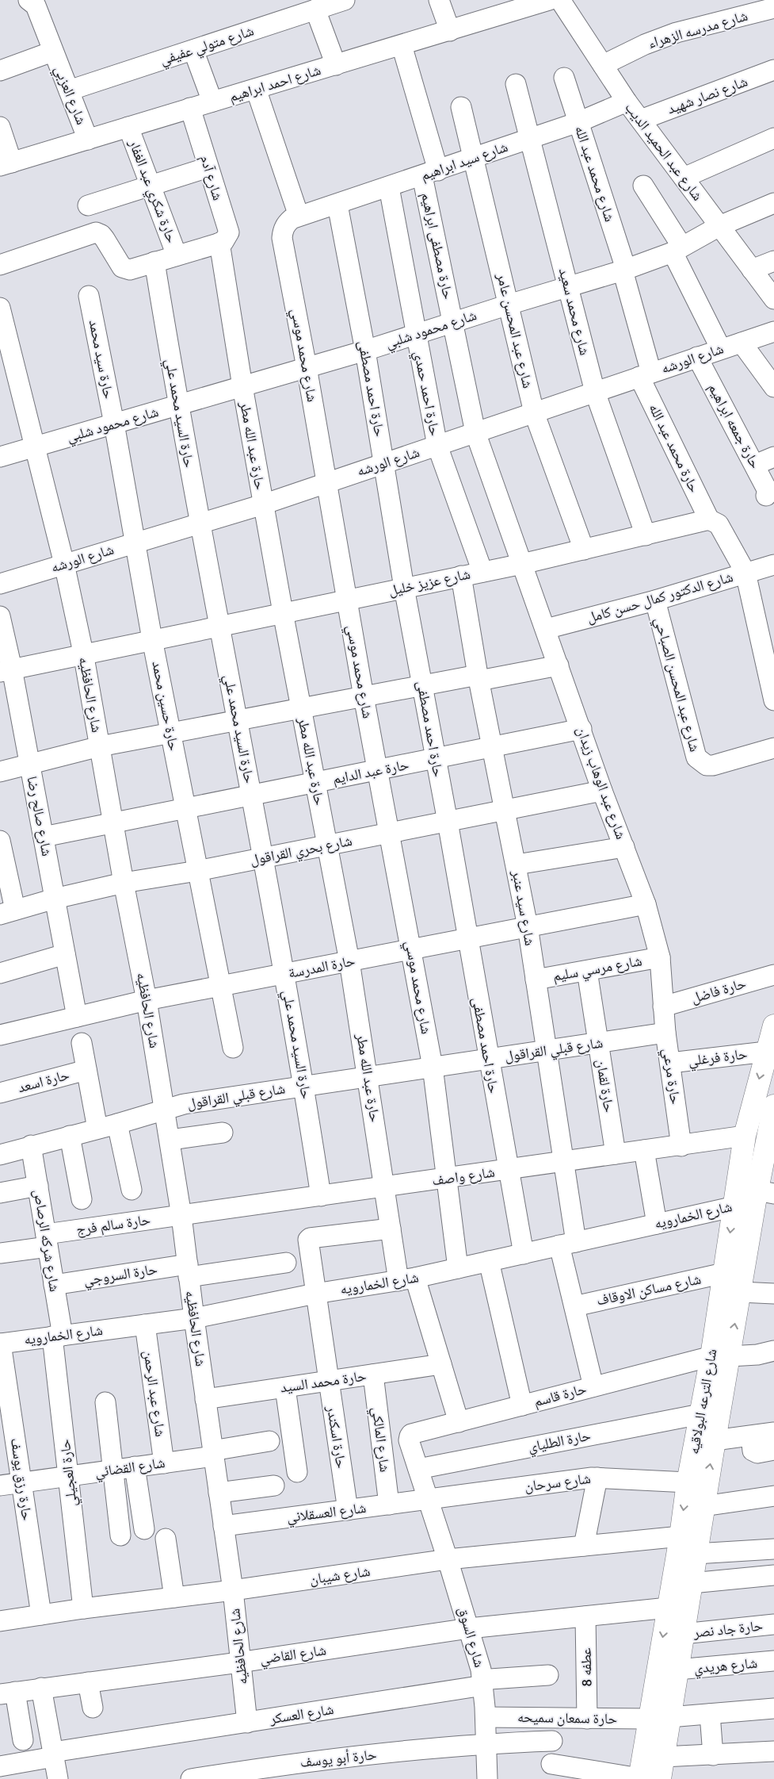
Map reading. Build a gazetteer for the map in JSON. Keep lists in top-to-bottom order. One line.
{"streets":{"main road":["شارع الترعه البولاقيه"],"street":["شارع مدرسه الزهراء","شارع متولي عفيفي","شارع احمد ابراهيم","شارع العزبي","شارع نصار شهيد","شارع عبد الحميد الديب","شارع سيد ابراهيم","شارع محمد عبد الله","شارع آدم","حارة شكري عبد الغفار","حارة مصطفى ابراهيم","شارع محمد سعيد","شارع محمود شلبي","شارع عبد المحسن عامر","شارع محمد موسي","شارع الورشه","حارة سيد محمد","حارة احمد مصطفى","حارة احمد حمدي","حارة السيد محمد علي","حارة جمعه ابراهيم","حارة عبد الله مطر","حارة محمد عبد الله","شارع عزيز خليل","شارع الدكتور كمال حسن كامل","شارع عبد المحسن الصباحي","شارع الحافظيه","حارة حسين محمد","حارة عبد الدايم","شارع عبد الوهاب زيدان","شارع صالح رضا","شارع بحري القراقول","شارع سيد عنبر","حارة المدرسة","شارع مرسي سليم","حارة فاضل","شارع قبلي القراقول","حارة فرغلي","حارة مرعي","حارة اسعد","حارة لقمان","شارع واصف","شارع الخمارويه","حارة سالم فرج","شارع شركه الرصاص","حارة السروجي","شارع مساكن الاوقاف","حارة محمد السيد","شارع عبد الرحمن","حارة قاسم","حارة اسكندر","شارع المالكي","حارة الطلياي","شارع القضائي","حارة العجيلي","حارة رزق يوسف","شارع سرحان","شارع العسقلاني","شارع شيبان","حارة جاد نصر","شارع السوق","شارع القاضي","شارع هريدي","عطفه 8","شارع العسكر","حارة سمعان سميحه","حارة أبو يوسف"]},"crossings":[["شارع مدرسه الزهراء","شارع عبد الحميد الديب"],["شارع متولي عفيفي","شارع العزبي"],["شارع احمد ابراهيم","شارع العزبي"],["شارع احمد ابراهيم","شارع عبد الحميد الديب"],["شارع احمد ابراهيم","شارع آدم"],["شارع احمد ابراهيم","حارة شكري عبد الغفار"],["شارع احمد ابراهيم","حارة مصطفى ابراهيم"],["شارع نصار شهيد","شارع عبد الحميد الديب"],["شارع عبد الحميد الديب","شارع سيد ابراهيم"],["شارع عبد الحميد الديب","شارع محمود شلبي"],["شارع سيد ابراهيم","شارع محمد عبد الله"],["شارع سيد ابراهيم","حارة مصطفى ابراهيم"],["شارع سيد ابراهيم","شارع محمد سعيد"],["شارع سيد ابراهيم","شارع عبد المحسن عامر"],["شارع سيد ابراهيم","شارع محمد موسي"],["شارع سيد ابراهيم","حارة احمد مصطفى"],["شارع سيد ابراهيم","حارة احمد حمدي"],["شارع محمد عبد الله","شارع محمود شلبي"],["شارع محمد عبد الله","شارع الورشه"],["شارع محمد عبد الله","حارة محمد عبد الله"],["شارع آدم","حارة عبد الله مطر"],["حارة مصطفى ابراهيم","شارع محمود شلبي"],["حارة مصطفى ابراهيم","شارع الورشه"],["حارة مصطفى ابراهيم","شارع عزيز خليل"],["حارة مصطفى ابراهيم","شارع عبد الوهاب زيدان"],["شارع محمد سعيد","شارع محمود شلبي"],["شارع محمد سعيد","شارع الورشه"],["شارع محمد سعيد","شارع عزيز خليل"],["شارع محمود شلبي","شارع عبد المحسن عامر"],["شارع محمود شلبي","شارع محمد موسي"],["شارع محمود شلبي","حارة سيد محمد"],["شارع محمود شلبي","حارة احمد مصطفى"],["شارع محمود شلبي","حارة احمد حمدي"],["شارع محمود شلبي","حارة السيد محمد علي"],["شارع محمود شلبي","حارة عبد الله مطر"],["شارع محمود شلبي","شارع الحافظيه"],["شارع محمود شلبي","حارة حسين محمد"],["شارع عبد المحسن عامر","شارع الورشه"],["شارع عبد المحسن عامر","شارع عزيز خليل"],["شارع محمد موسي","شارع الورشه"],["شارع محمد موسي","شارع عزيز خليل"],["شارع محمد موسي","حارة عبد الدايم"],["شارع محمد موسي","شارع بحري القراقول"],["شارع محمد موسي","حارة المدرسة"],["شارع محمد موسي","شارع قبلي القراقول"],["شارع محمد موسي","شارع واصف"],["شارع محمد موسي","شارع الخمارويه"],["شارع الورشه","حارة احمد مصطفى"],["شارع الورشه","حارة احمد حمدي"],["شارع الورشه","حارة السيد محمد علي"],["شارع الورشه","حارة جمعه ابراهيم"],["شارع الورشه","حارة عبد الله مطر"],["شارع الورشه","حارة محمد عبد الله"],["شارع الورشه","شارع الحافظيه"],["شارع الورشه","حارة حسين محمد"],["حارة سيد محمد","حارة حسين محمد"],["حارة احمد مصطفى","شارع عزيز خليل"],["حارة احمد مصطفى","حارة عبد الدايم"],["حارة احمد مصطفى","شارع بحري القراقول"],["حارة احمد مصطفى","حارة المدرسة"],["حارة احمد مصطفى","شارع قبلي القراقول"],["حارة احمد مصطفى","شارع واصف"],["حارة احمد مصطفى","شارع الخمارويه"],["حارة احمد حمدي","شارع عزيز خليل"],["حارة السيد محمد علي","شارع عزيز خليل"],["حارة السيد محمد علي","حارة عبد الدايم"],["حارة السيد محمد علي","شارع بحري القراقول"],["حارة السيد محمد علي","حارة المدرسة"],["حارة السيد محمد علي","شارع قبلي القراقول"],["حارة السيد محمد علي","شارع واصف"],["حارة عبد الله مطر","شارع عزيز خليل"],["حارة عبد الله مطر","حارة عبد الدايم"],["حارة عبد الله مطر","شارع بحري القراقول"],["حارة عبد الله مطر","حارة المدرسة"],["حارة عبد الله مطر","شارع قبلي القراقول"],["حارة عبد الله مطر","شارع واصف"],["حارة عبد الله مطر","شارع الخمارويه"],["حارة عبد الله مطر","حارة محمد السيد"],["حارة عبد الله مطر","حارة قاسم"],["حارة عبد الله مطر","حارة اسكندر"],["حارة محمد عبد الله","شارع عزيز خليل"],["شارع عزيز خليل","شارع الحافظيه"],["شارع عزيز خليل","حارة حسين محمد"],["شارع عزيز خليل","شارع عبد الوهاب زيدان"],["شارع عزيز خليل","شارع صالح رضا"],["شارع عزيز خليل","شارع سيد عنبر"],["شارع الدكتور كمال حسن كامل","شارع عبد المحسن الصباحي"],["شارع الدكتور كمال حسن كامل","شارع عبد الوهاب زيدان"],["شارع الحافظيه","حارة عبد الدايم"],["شارع الحافظيه","شارع بحري القراقول"],["شارع الحافظيه","حارة المدرسة"],["شارع الحافظيه","شارع قبلي القراقول"],["شارع الحافظيه","شارع واصف"],["شارع الحافظيه","شارع الخمارويه"],["شارع الحافظيه","حارة سالم فرج"],["شارع الحافظيه","حارة السروجي"],["شارع الحافظيه","حارة محمد السيد"],["شارع الحافظيه","شارع القضائي"],["شارع الحافظيه","شارع العسقلاني"],["شارع الحافظيه","شارع شيبان"],["شارع الحافظيه","شارع القاضي"],["شارع الحافظيه","شارع العسكر"],["حارة حسين محمد","حارة عبد الدايم"],["حارة حسين محمد","شارع بحري القراقول"],["حارة حسين محمد","حارة المدرسة"],["حارة عبد الدايم","شارع عبد الوهاب زيدان"],["حارة عبد الدايم","شارع صالح رضا"],["حارة عبد الدايم","شارع سيد عنبر"],["شارع عبد الوهاب زيدان","شارع بحري القراقول"],["شارع عبد الوهاب زيدان","حارة المدرسة"],["شارع عبد الوهاب زيدان","شارع مرسي سليم"],["شارع عبد الوهاب زيدان","حارة فاضل"],["شارع عبد الوهاب زيدان","حارة مرعي"],["شارع صالح رضا","شارع بحري القراقول"],["شارع صالح رضا","حارة المدرسة"],["شارع بحري القراقول","شارع سيد عنبر"],["شارع سيد عنبر","حارة المدرسة"],["شارع سيد عنبر","شارع مرسي سليم"],["شارع سيد عنبر","شارع قبلي القراقول"],["شارع سيد عنبر","شارع واصف"],["شارع سيد عنبر","شارع الخمارويه"],["شارع سيد عنبر","شارع مساكن الاوقاف"],["شارع سيد عنبر","حارة قاسم"],["شارع مرسي سليم","حارة لقمان"],["حارة فاضل","حارة مرعي"],["شارع قبلي القراقول","حارة مرعي"],["شارع قبلي القراقول","حارة لقمان"],["شارع قبلي القراقول","شارع شركه الرصاص"],["حارة فرغلي","حارة مرعي"],["حارة فرغلي","شارع الترعه البولاقيه"],["حارة مرعي","شارع واصف"],["حارة لقمان","شارع واصف"],["شارع واصف","حارة سالم فرج"],["شارع واصف","شارع الترعه البولاقيه"],["شارع الخمارويه","شارع شركه الرصاص"],["شارع الخمارويه","شارع عبد الرحمن"],["شارع الخمارويه","شارع الترعه البولاقيه"],["شارع الخمارويه","حارة اسكندر"],["شارع الخمارويه","حارة العجيلي"],["شارع الخمارويه","حارة رزق يوسف"],["حارة سالم فرج","شارع شركه الرصاص"],["شارع شركه الرصاص","حارة السروجي"],["شارع شركه الرصاص","حارة العجيلي"],["شارع مساكن الاوقاف","شارع الترعه البولاقيه"],["حارة محمد السيد","حارة اسكندر"],["حارة محمد السيد","شارع المالكي"],["شارع عبد الرحمن","شارع القضائي"],["حارة قاسم","شارع الترعه البولاقيه"],["حارة قاسم","شارع السوق"],["شارع الترعه البولاقيه","حارة الطلياي"],["شارع الترعه البولاقيه","شارع سرحان"],["شارع الترعه البولاقيه","شارع شيبان"],["شارع الترعه البولاقيه","حارة جاد نصر"],["شارع الترعه البولاقيه","شارع القاضي"],["شارع الترعه البولاقيه","شارع هريدي"],["شارع الترعه البولاقيه","حارة سمعان سميحه"],["حارة اسكندر","شارع العسقلاني"],["شارع المالكي","شارع العسقلاني"],["حارة الطلياي","شارع السوق"],["شارع القضائي","حارة العجيلي"],["شارع القضائي","حارة رزق يوسف"],["حارة العجيلي","شارع شيبان"],["حارة رزق يوسف","شارع شيبان"],["شارع سرحان","شارع العسقلاني"],["شارع سرحان","شارع السوق"],["شارع العسقلاني","شارع السوق"],["شارع شيبان","شارع السوق"],["شارع السوق","شارع القاضي"],["شارع السوق","شارع العسكر"],["شارع السوق","حارة سمعان سميحه"],["شارع السوق","حارة أبو يوسف"],["شارع القاضي","عطفه 8"],["عطفه 8","حارة سمعان سميحه"]]}
